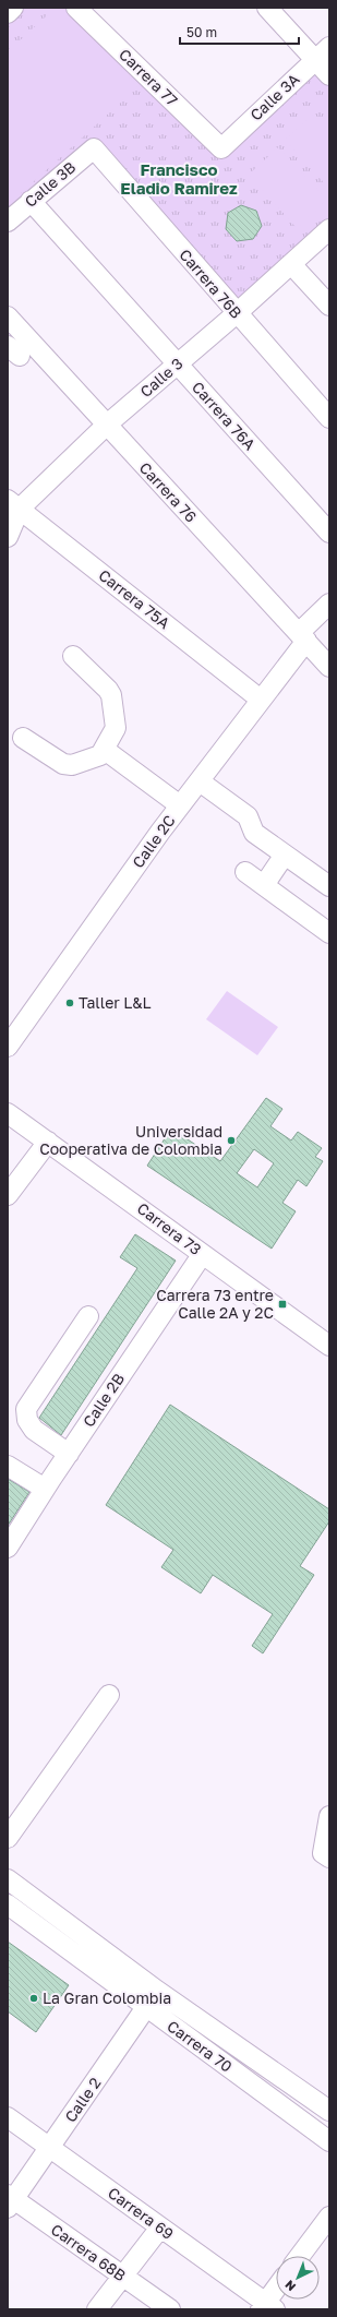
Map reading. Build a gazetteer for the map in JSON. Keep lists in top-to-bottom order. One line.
{"streets":{"street":["Carrera 77","Calle 3A","Calle 3B","Carrera 76B","Calle 3","Carrera 76A","Carrera 76","Carrera 75A","Calle 2C","Carrera 73","Calle 2B","Carrera 70","Calle 2","Carrera 69","Carrera 68B"]},"crossings":[["Carrera 77","Calle 3A"],["Calle 3B","Carrera 76B"],["Calle 3B","Carrera 76A"],["Carrera 76B","Calle 3"],["Calle 3","Carrera 76A"],["Calle 3","Carrera 76"],["Calle 3","Carrera 75A"],["Carrera 76","Calle 2C"],["Carrera 75A","Calle 2C"],["Carrera 73","Calle 2B"],["Carrera 70","Calle 2"],["Calle 2","Carrera 69"],["Calle 2","Carrera 68B"]],"districts":["Francisco Eladio Ramirez"],"places":{"other":["Taller L&L","Universidad Cooperativa de Colombia","La Gran Colombia"],"transit":["Carrera 73 entre Calle 2A y 2C"]},"scale_bar":"50 m","north":"bottom left"}
